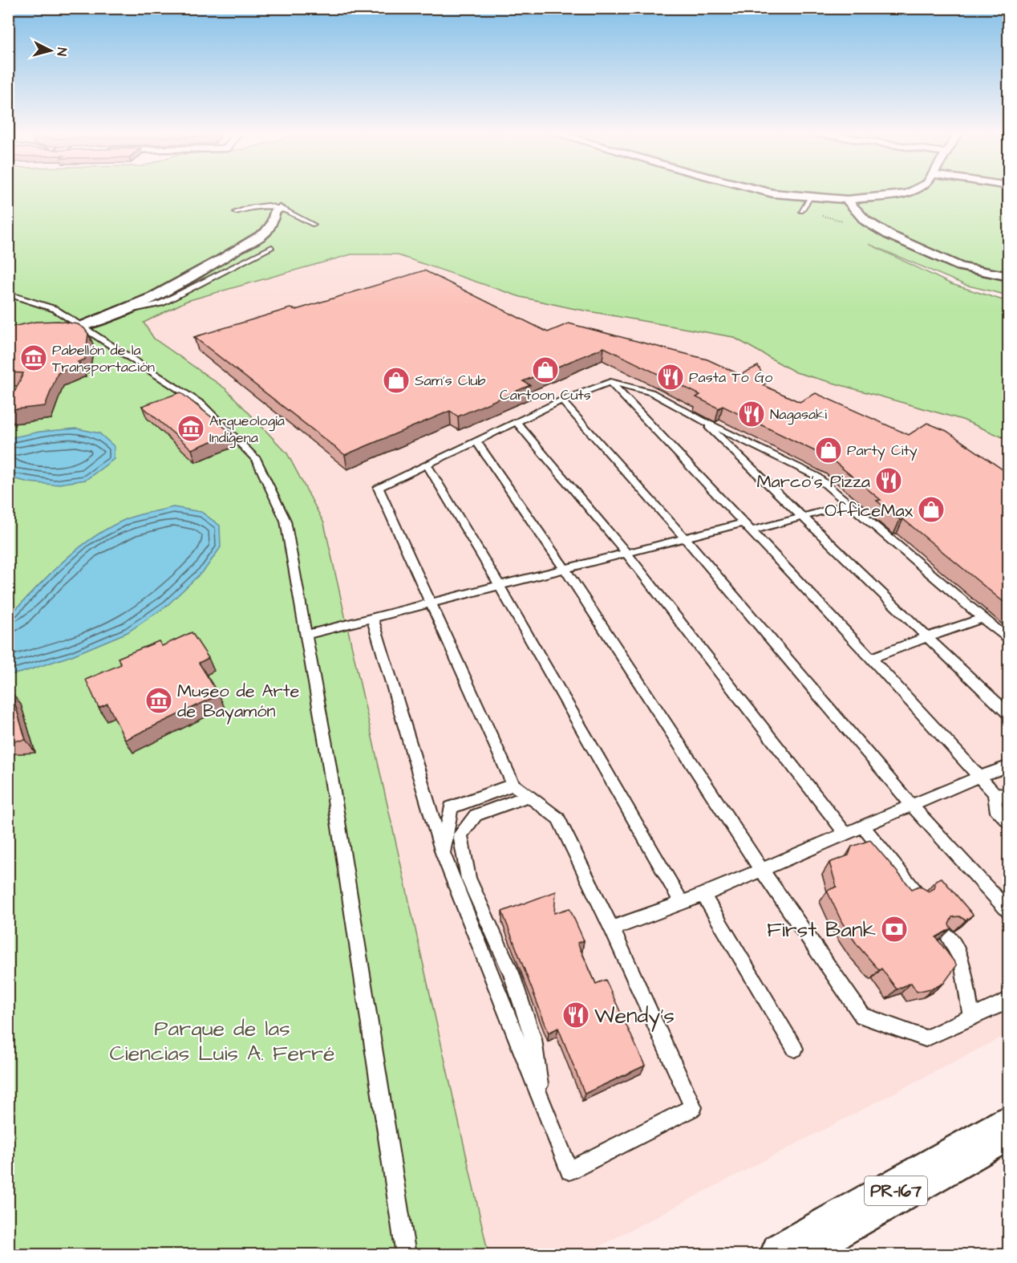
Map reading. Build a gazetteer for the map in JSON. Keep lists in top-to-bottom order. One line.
{"streets":{"main road":["PR-167"]},"parks":["Parque de las Ciencias Luis A. Ferré"],"places":{"museum":["Pabellón de la Transportación","Arqueología Indígena","Museo de Arte de Bayamón"],"shop":["Cartoon Cuts","Sam's Club","Party City","OfficeMax"],"restaurant":["Pasta To Go","Nagasaki","Marco's Pizza","Wendy's"],"bank":["First Bank"]},"north":"right"}
